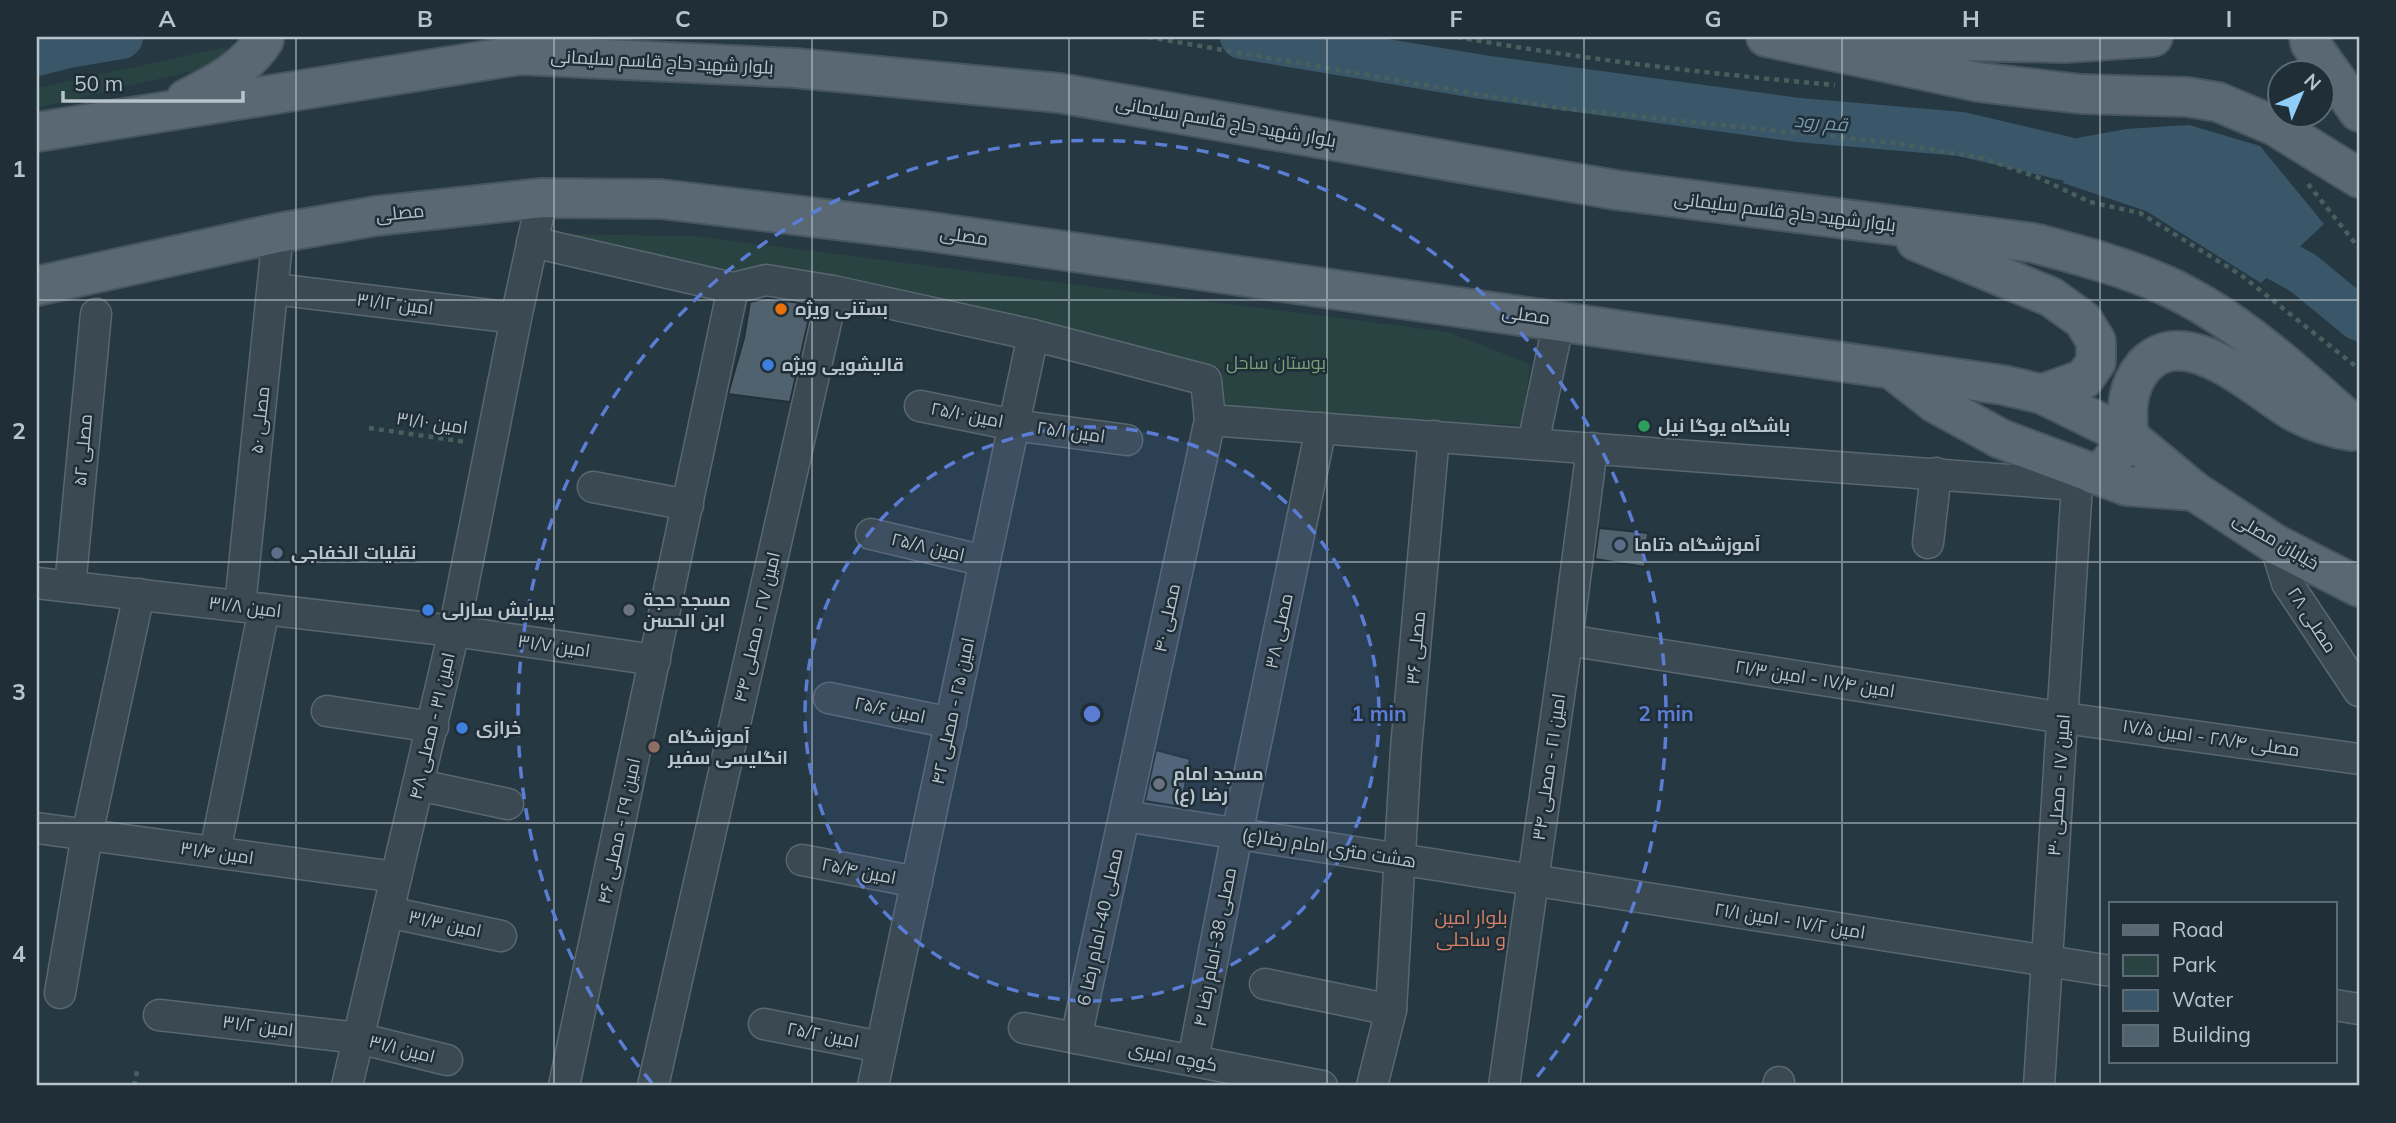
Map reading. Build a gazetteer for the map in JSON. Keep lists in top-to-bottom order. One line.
{"streets":{"main road":["بلوار شهید حاج قاسم سلیمانی","مصلی","خیابان مصلی"],"street":["امین ۳۱/۱۲","امین ۲۵/۱۰","مصلی ۵۰","امین ۲۵/۱","مصلی ۵۲","امین ۲۵/۸","امین ۳۱/۸","مصلی ۴۰","مصلی ۲۸","امین ۲۷ - مصلی ۴۴","مصلی ۳۸","امین ۳۱/۷","مصلی ۳۶","امین ۱۷/۴ - امین ۲۱/۳","امین ۲۵/۶","امین ۲۵ - مصلی ۴۲","امین ۳۱ - مصلی ۴۸","مصلی ۲۸/۴ - امین ۱۷/۵","امین ۲۱ - مصلی ۳۴","امین ۱۷ - مصلی ۳۰","امین ۲۹ - مصلی ۴۶","هشت متری امام رضا(ع)","امین ۳۱/۴","امین ۲۵/۴","امین ۱۷/۲ - امین ۲۱/۱","امین ۳۱/۳","مصلی 40-امام رضا 6","مصلی 38-امام رضا ۴","امین ۳۱/۲","امین ۲۵/۲","امین ۳۱/۱","کوچه امیری"],"path":["امین ۳۱/۱۰"]},"crossings":[["مصلی","مصلی ۵۰"],["مصلی","خیابان مصلی"],["مصلی","امین ۳۱ - مصلی ۴۸"],["امین ۳۱/۱۲","مصلی ۵۰"],["امین ۳۱/۱۲","امین ۳۱ - مصلی ۴۸"],["امین ۲۵/۱۰","امین ۲۵/۱"],["امین ۲۵/۱۰","امین ۲۵ - مصلی ۴۲"],["مصلی ۵۰","امین ۳۱/۸"],["مصلی ۵۰","امین ۳۱/۴"],["امین ۳۱/۱۰","امین ۳۱ - مصلی ۴۸"],["امین ۲۵/۱","امین ۲۵ - مصلی ۴۲"],["مصلی ۵۲","امین ۳۱/۸"],["خیابان مصلی","مصلی ۲۸"],["امین ۲۵/۸","امین ۲۵ - مصلی ۴۲"],["امین ۳۱/۸","امین ۳۱/۷"],["امین ۳۱/۸","امین ۳۱ - مصلی ۴۸"],["مصلی ۴۰","امین ۲۵ - مصلی ۴۲"],["مصلی ۴۰","هشت متری امام رضا(ع)"],["مصلی ۴۰","مصلی 40-امام رضا 6"],["مصلی ۳۸","هشت متری امام رضا(ع)"],["مصلی ۳۸","مصلی 38-امام رضا ۴"],["امین ۳۱/۷","امین ۳۱ - مصلی ۴۸"],["امین ۳۱/۷","امین ۲۹ - مصلی ۴۶"],["مصلی ۳۶","هشت متری امام رضا(ع)"],["امین ۱۷/۴ - امین ۲۱/۳","مصلی ۲۸/۴ - امین ۱۷/۵"],["امین ۱۷/۴ - امین ۲۱/۳","امین ۲۱ - مصلی ۳۴"],["امین ۱۷/۴ - امین ۲۱/۳","امین ۱۷ - مصلی ۳۰"],["امین ۲۵/۶","امین ۲۵ - مصلی ۴۲"],["امین ۲۵ - مصلی ۴۲","امین ۲۵/۴"],["امین ۲۵ - مصلی ۴۲","امین ۲۵/۲"],["امین ۳۱ - مصلی ۴۸","امین ۳۱/۴"],["امین ۳۱ - مصلی ۴۸","امین ۳۱/۳"],["امین ۳۱ - مصلی ۴۸","امین ۳۱/۲"],["امین ۳۱ - مصلی ۴۸","امین ۳۱/۱"],["مصلی ۲۸/۴ - امین ۱۷/۵","امین ۱۷ - مصلی ۳۰"],["امین ۲۱ - مصلی ۳۴","هشت متری امام رضا(ع)"],["امین ۲۱ - مصلی ۳۴","امین ۱۷/۲ - امین ۲۱/۱"],["امین ۱۷ - مصلی ۳۰","امین ۱۷/۲ - امین ۲۱/۱"],["هشت متری امام رضا(ع)","امین ۱۷/۲ - امین ۲۱/۱"],["هشت متری امام رضا(ع)","مصلی 40-امام رضا 6"],["هشت متری امام رضا(ع)","مصلی 38-امام رضا ۴"],["مصلی 40-امام رضا 6","کوچه امیری"],["مصلی 38-امام رضا ۴","کوچه امیری"],["امین ۳۱/۲","امین ۳۱/۱"]],"districts":["بلوار امین و ساحلی"],"water":["قم رود"],"parks":["بوستان ساحل"],"places":["بستنی ویژه","قالیشویی ویژه","باشگاه یوگا نیل","آموزشگاه دتاما","نقلیات الخفاجی","پیرایش سارلی","مسجد حجة ابن الحسن","خرازی","آموزشگاه انگلیسی سفیر","مسجد امام رضا (ع)"],"legend":["Road","Park","Water","Building"],"scale_bar":"50 m","north":"top right","grid":{"columns":["A","B","C","D","E","F","G","H","I"],"rows":["1","2","3","4"]},"rings":["1 min","2 min"]}
